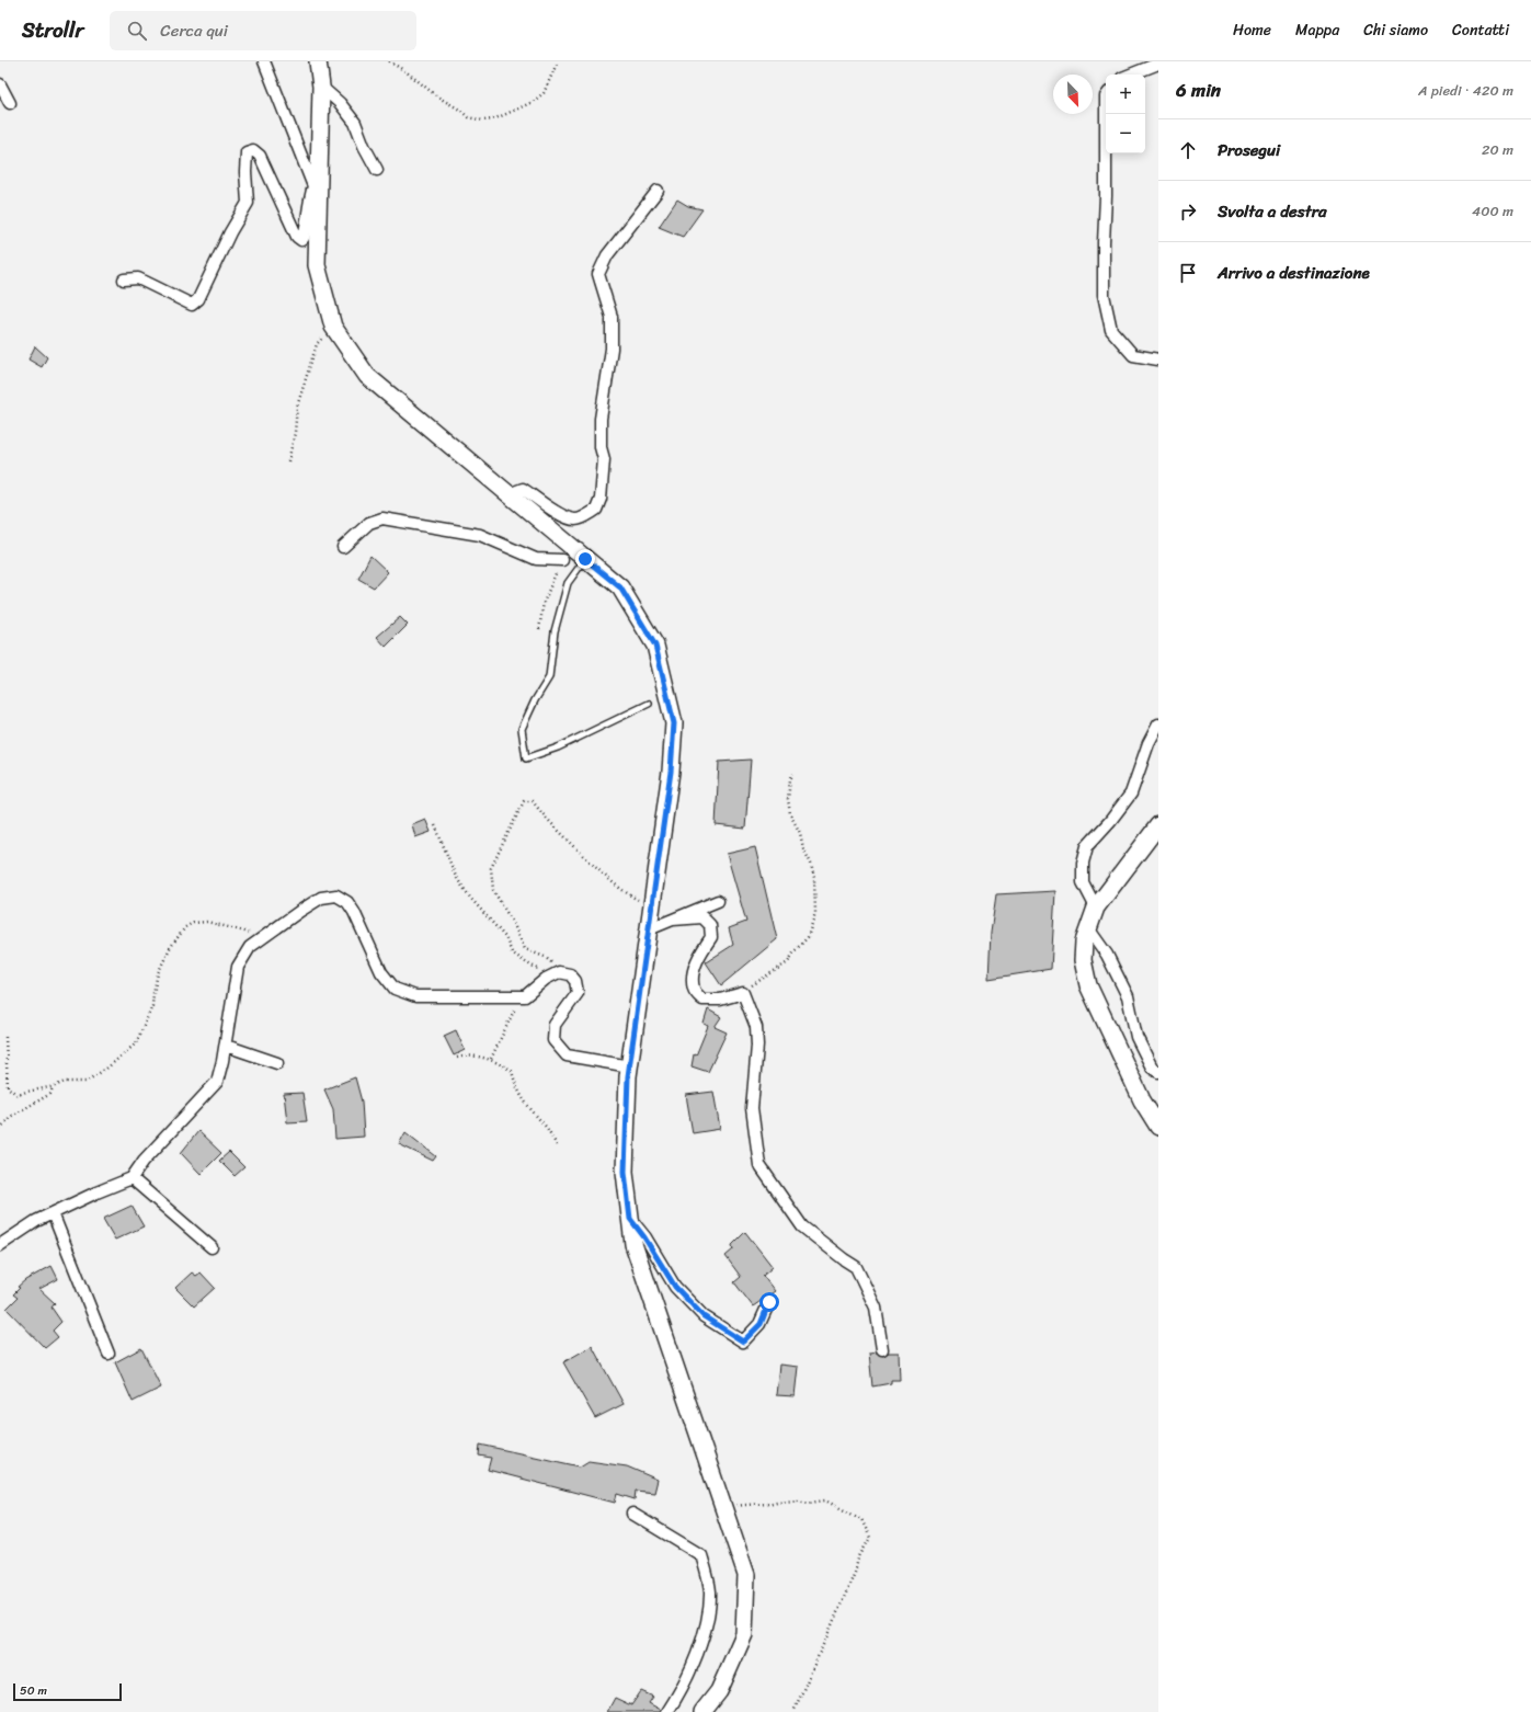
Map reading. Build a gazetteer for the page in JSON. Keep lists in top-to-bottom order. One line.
{"scale_bar":"50 m","north":"bottom right","page":{"header":"Strollr","search":"Cerca qui","nav":["Home","Mappa","Chi siamo","Contatti"],"heading":["6 min","A piedi · 420 m"],"map_buttons":["+","−"],"list":[["Prosegui","20 m"],["Svolta a destra","400 m"],"Arrivo a destinazione"],"scale":"50 m"}}
